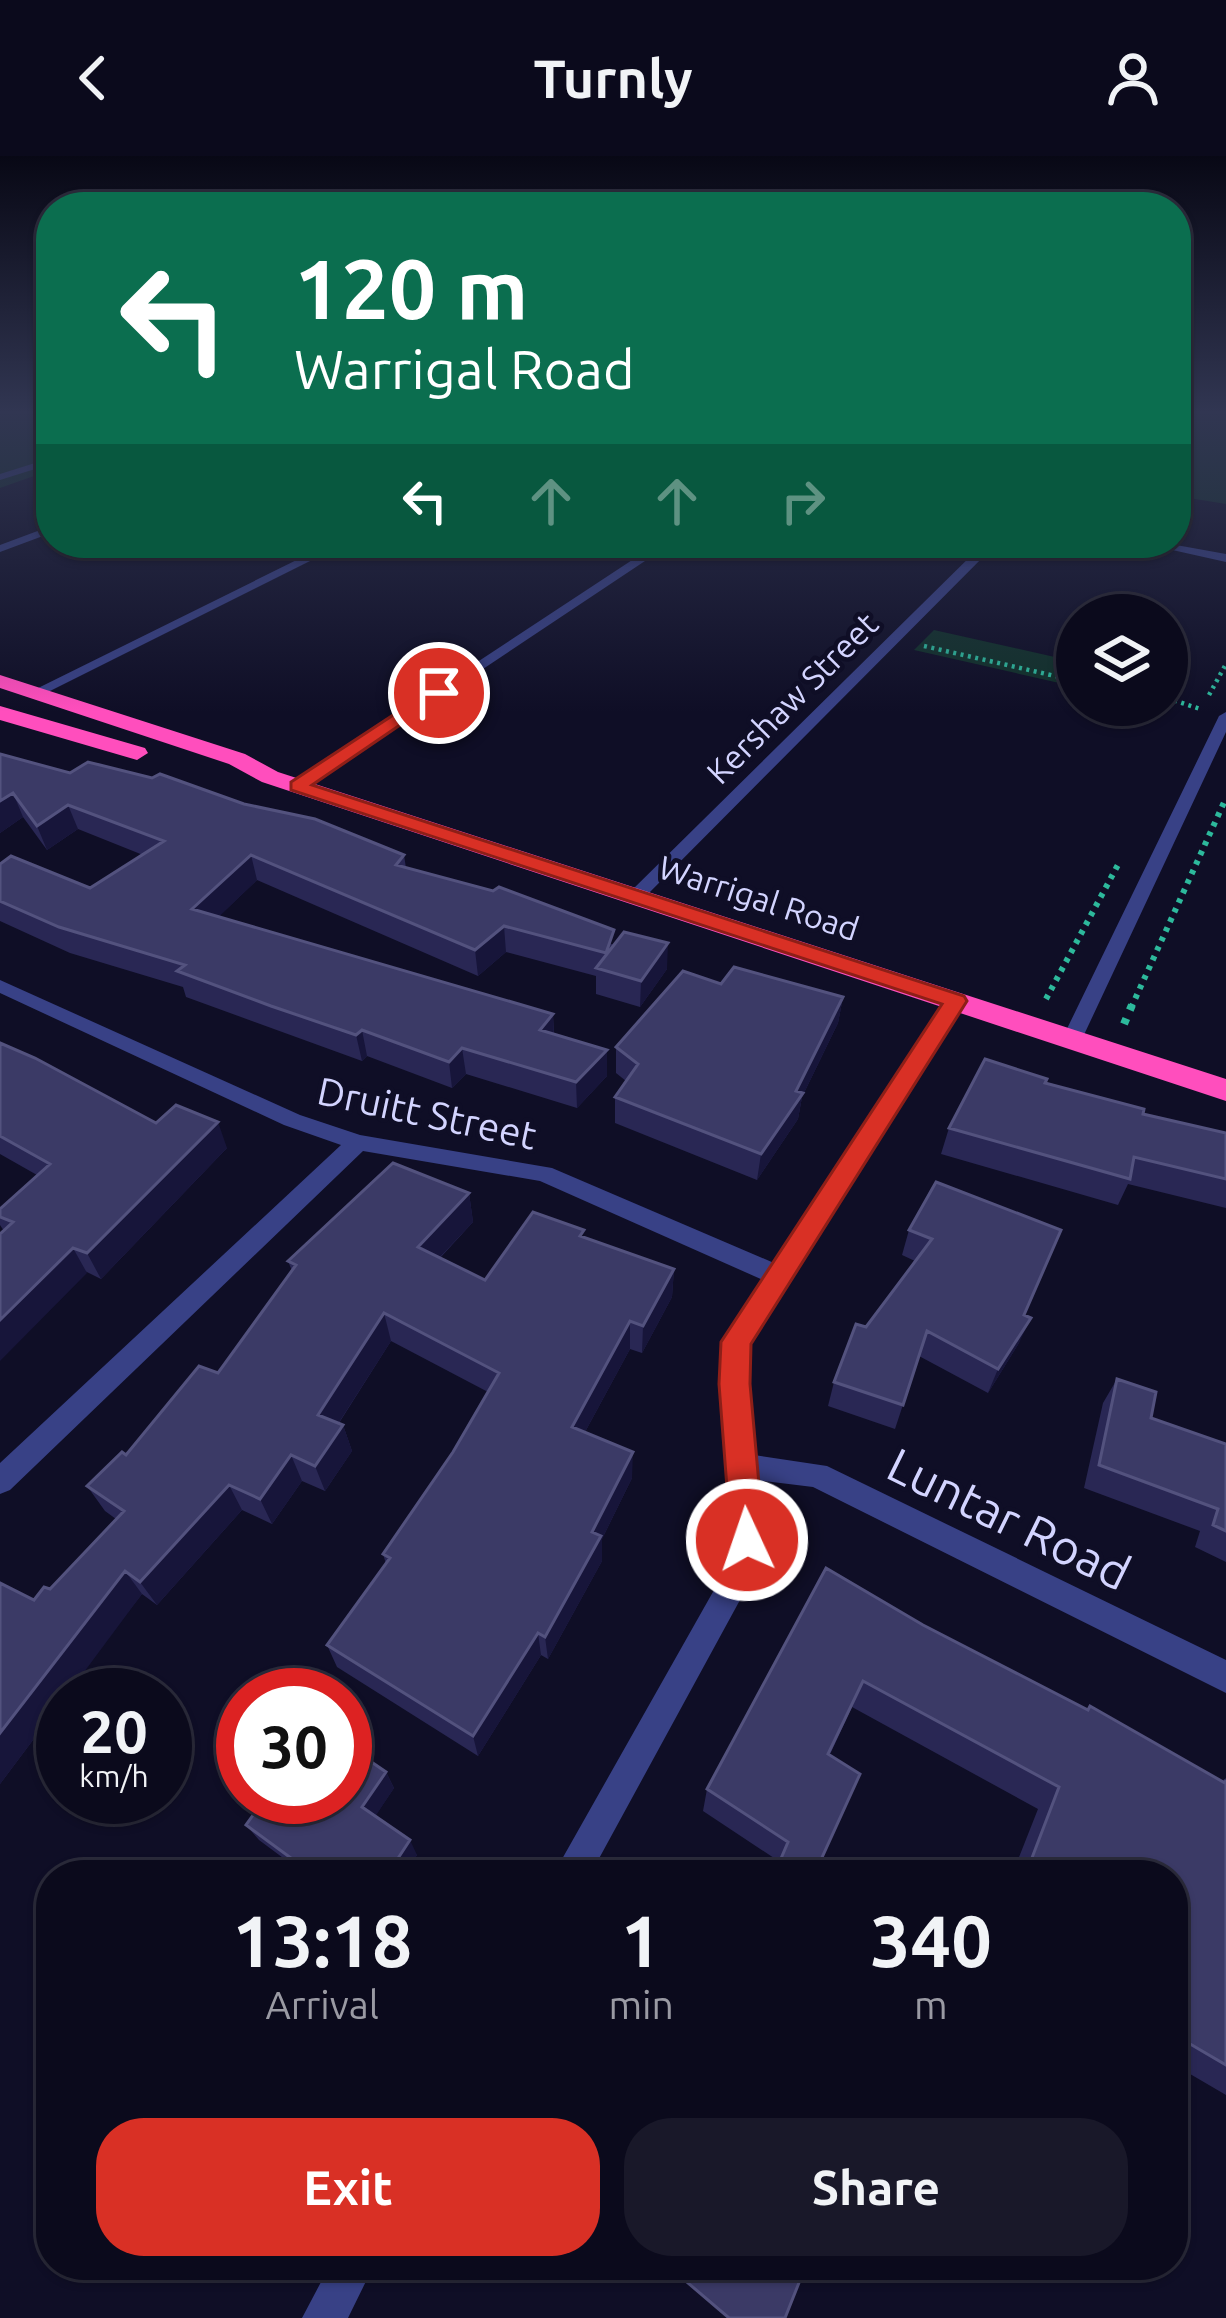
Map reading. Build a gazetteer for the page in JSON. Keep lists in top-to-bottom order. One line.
{"streets":{"highway":["Warrigal Road"],"street":["Kershaw Street","Druitt Street","Luntar Road"]},"crossings":[["Kershaw Street","Warrigal Road"]],"page":{"header":"Turnly","turn":["120 m","Warrigal Road"],"speed":"20 km/h","limit":"30","eta":["13:18","Arrival","1","min","340","m"],"buttons":["Exit","Share"]}}
